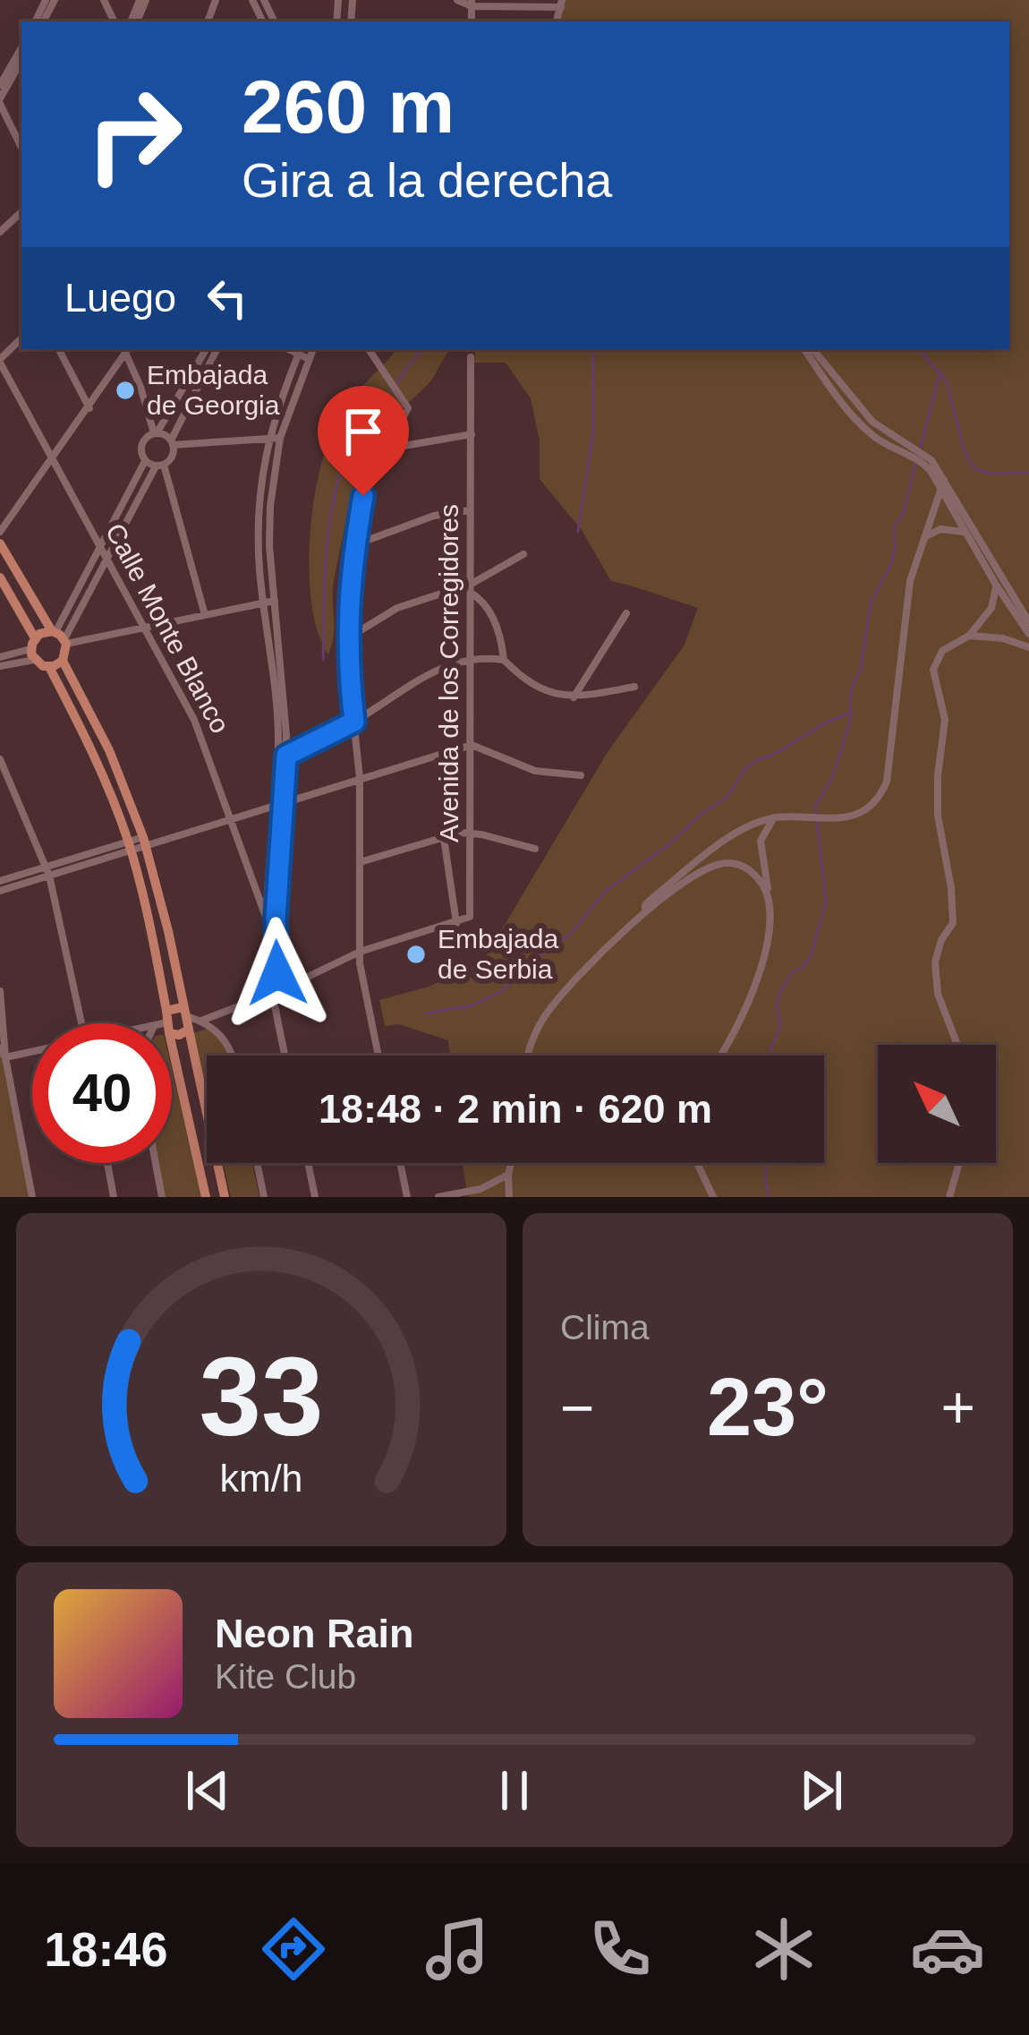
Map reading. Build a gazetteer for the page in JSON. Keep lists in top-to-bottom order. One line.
{"streets":{"street":["Calle Monte Blanco","Avenida de los Corregidores"]},"places":["Embajada de Georgia","Embajada de Serbia"],"north":"top left","page":{"turn":["260 m","Gira a la derecha"],"then":"Luego","limit":"40","trip":"18:48 · 2 min · 620 m","tile":"Clima","heat":["−","23°","+"],"song":["Neon Rain","Kite Club"],"tabs":"18:46","gauge":["33","km/h"]}}
